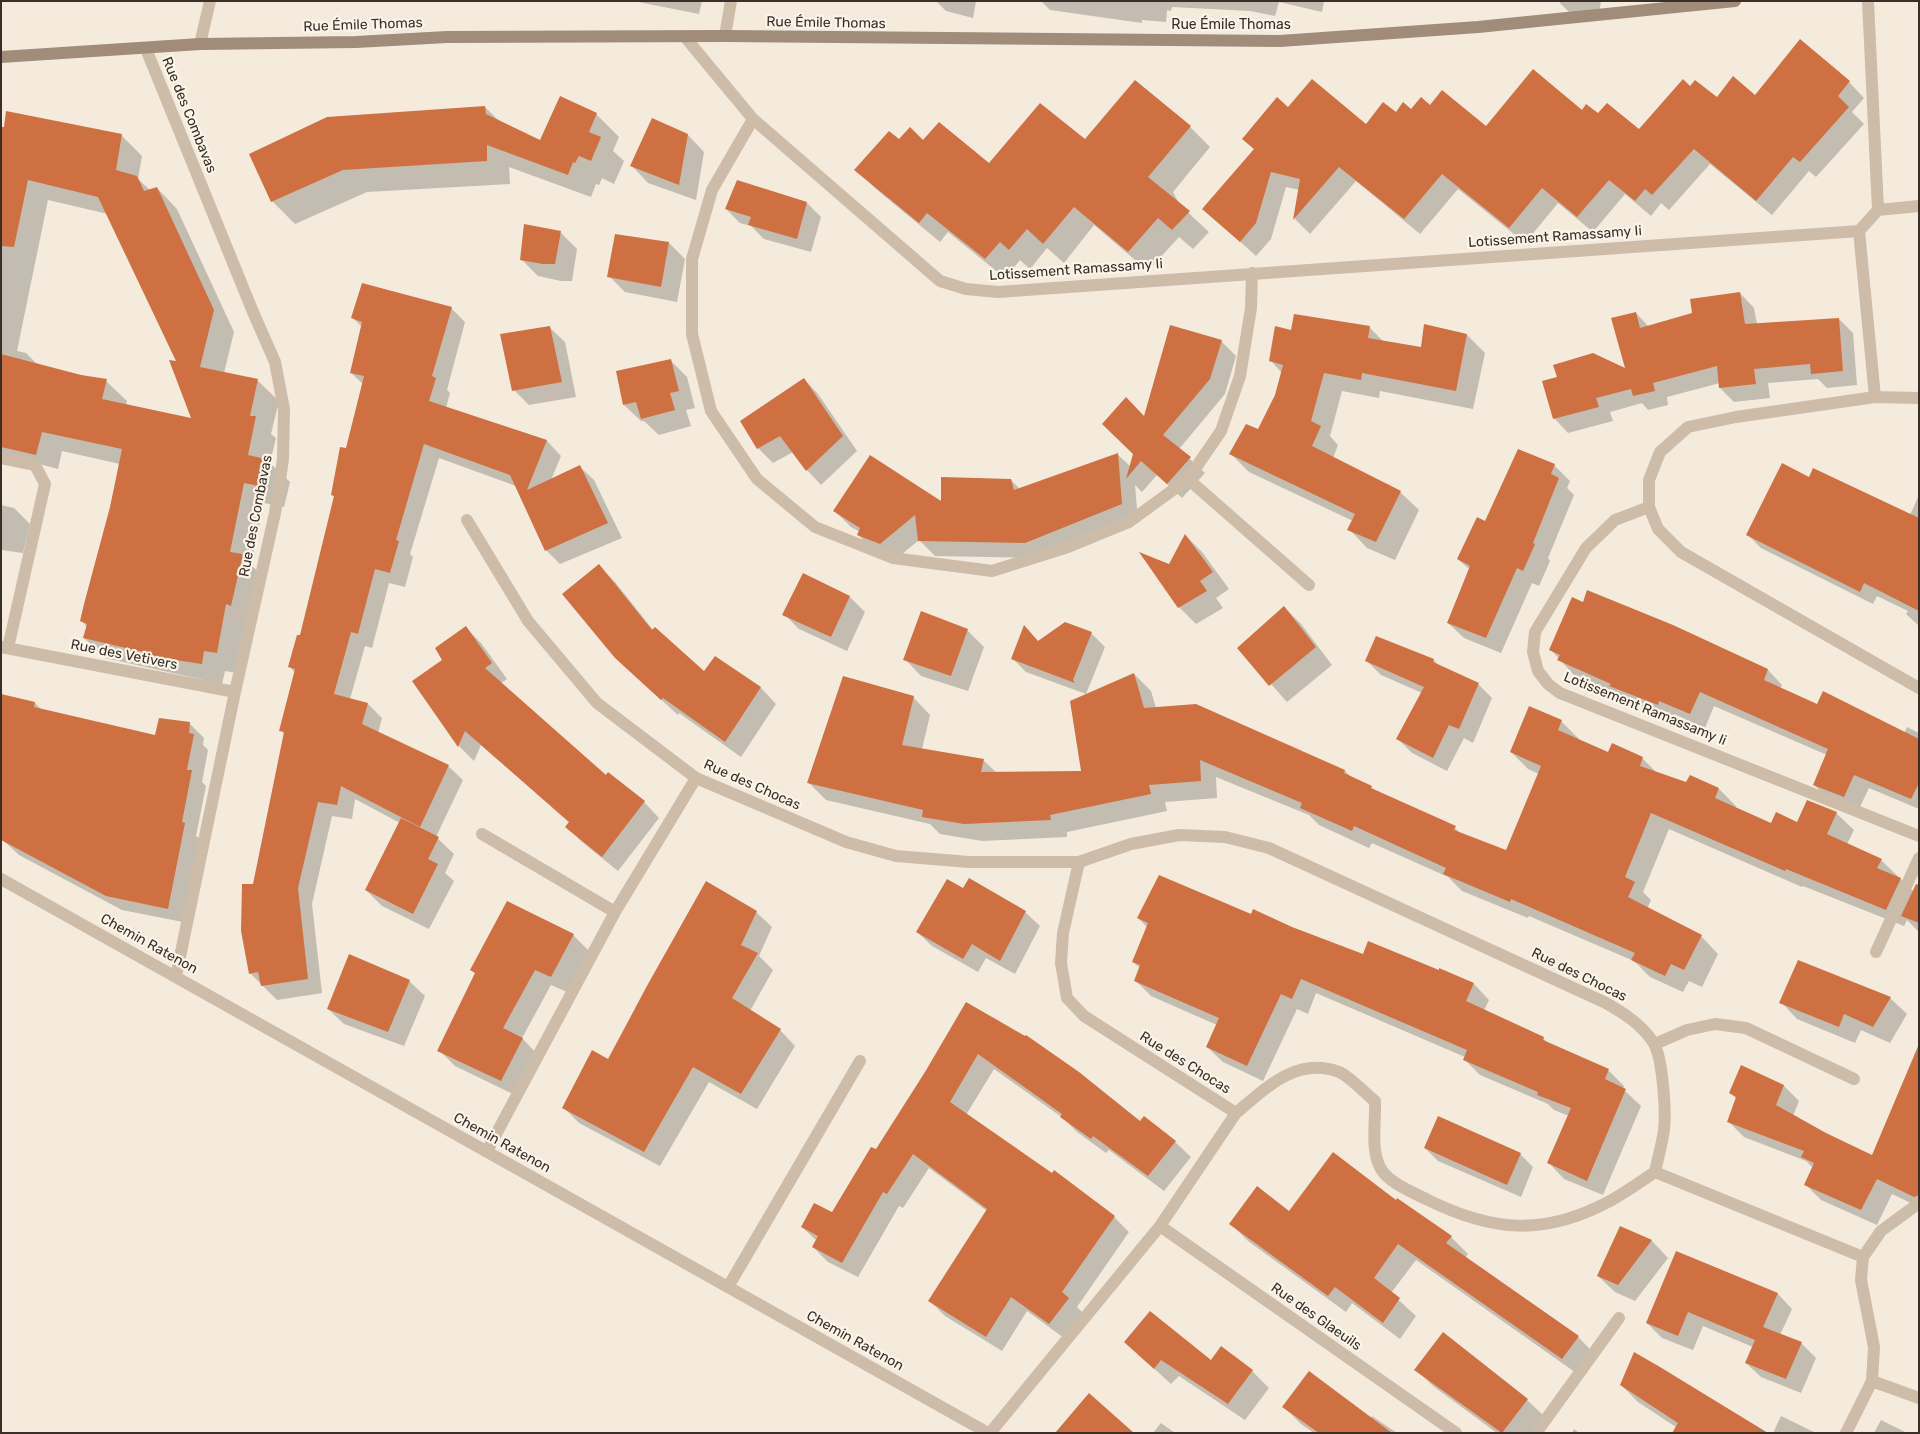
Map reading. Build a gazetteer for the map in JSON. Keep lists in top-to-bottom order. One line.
{"streets":{"street":["Rue Émile Thomas","Rue des Combavas","Lotissement Ramassamy Ii","Rue des Vetivers","Rue des Chocas","Chemin Ratenon","Rue des Glaeuils"]},"crossings":[["Rue Émile Thomas","Rue des Combavas"],["Rue Émile Thomas","Lotissement Ramassamy Ii"],["Rue des Combavas","Rue des Vetivers"],["Rue des Combavas","Chemin Ratenon"]]}
